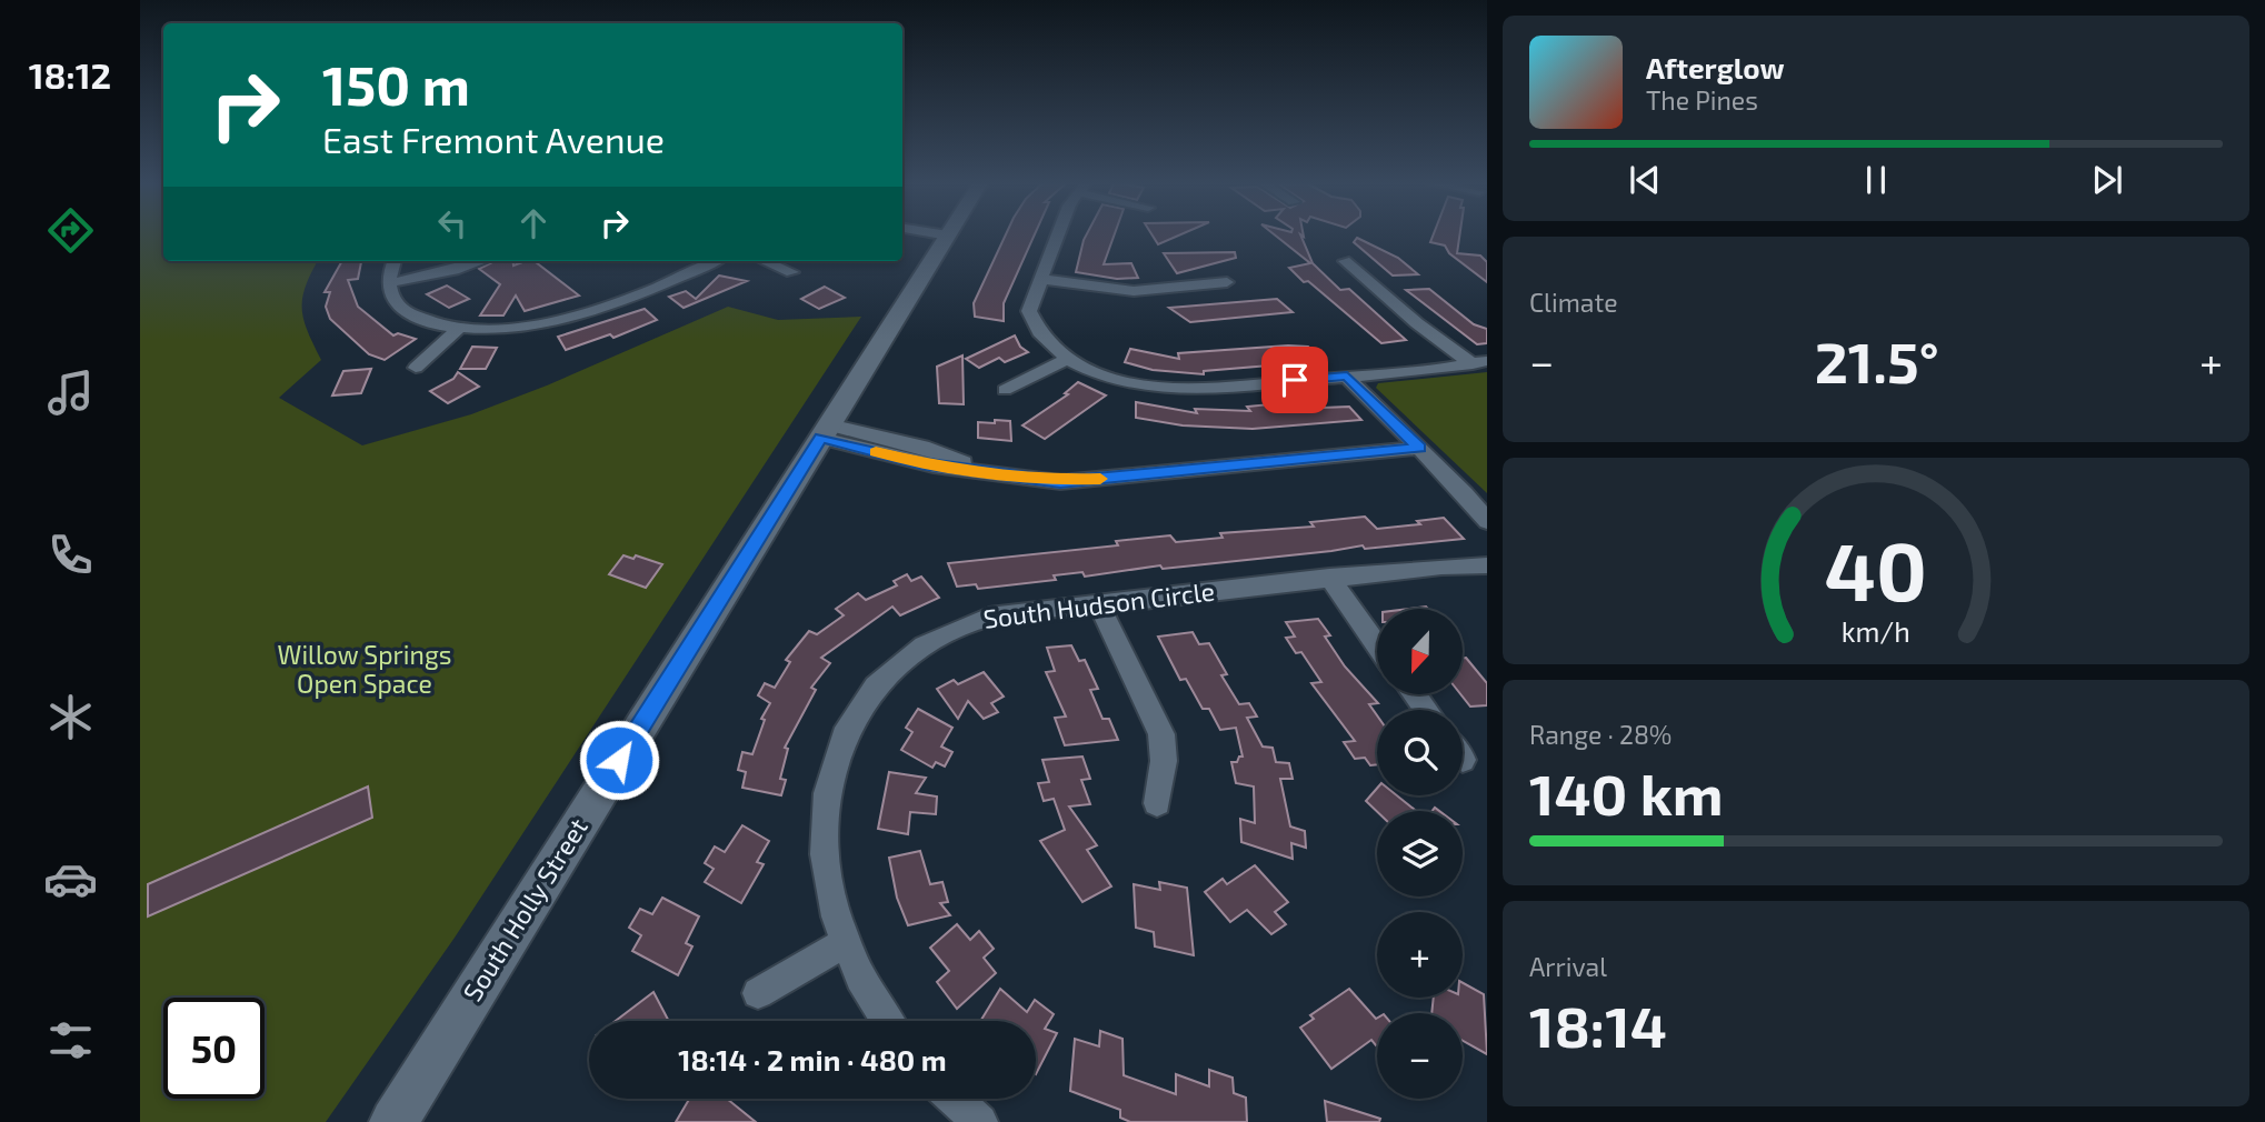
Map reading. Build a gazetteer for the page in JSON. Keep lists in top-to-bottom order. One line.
{"streets":{"main road":["South Holly Street"],"street":["South Hudson Circle"]},"parks":["Willow Springs Open Space"],"north":"bottom","page":{"tabs":"18:12","turn":["150 m","East Fremont Avenue"],"song":["Afterglow","The Pines"],"tile":["Climate",["Range · 28%","140 km"],["Arrival","18:14"]],"heat":["−","21.5°","+"],"map_buttons":["+","−"],"limit":"50","trip":"18:14 · 2 min · 480 m","gauge":["40","km/h"]}}
